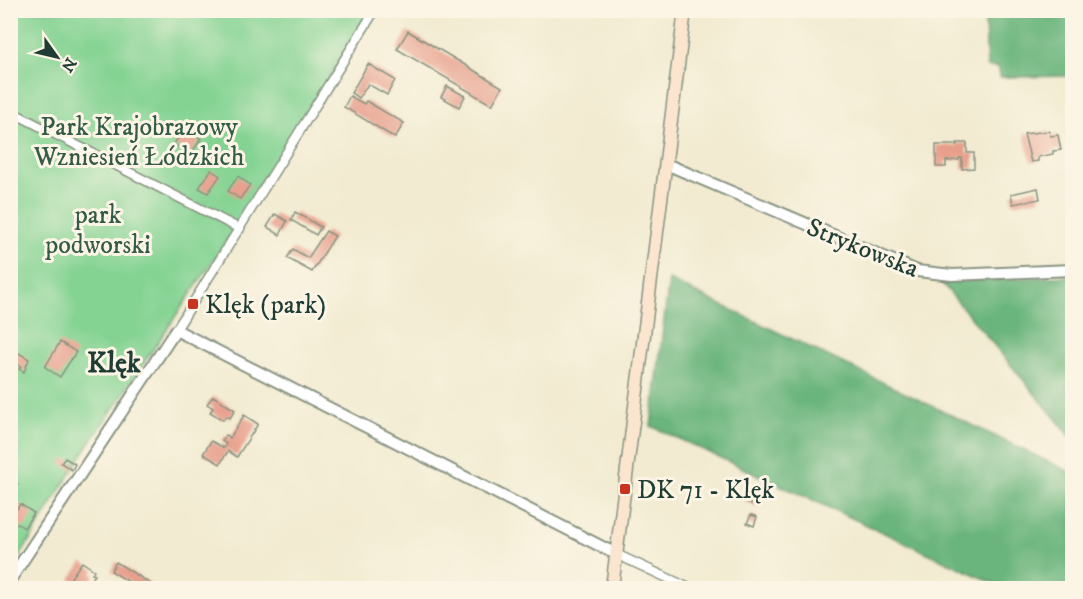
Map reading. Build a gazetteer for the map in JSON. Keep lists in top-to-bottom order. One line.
{"streets":{"street":["Strykowska"]},"districts":["Klęk"],"parks":["Park Krajobrazowy Wzniesień Łódzkich","park podworski"],"places":{"transit":["Klęk (park)","DK 71 - Klęk"]},"north":"bottom right"}
